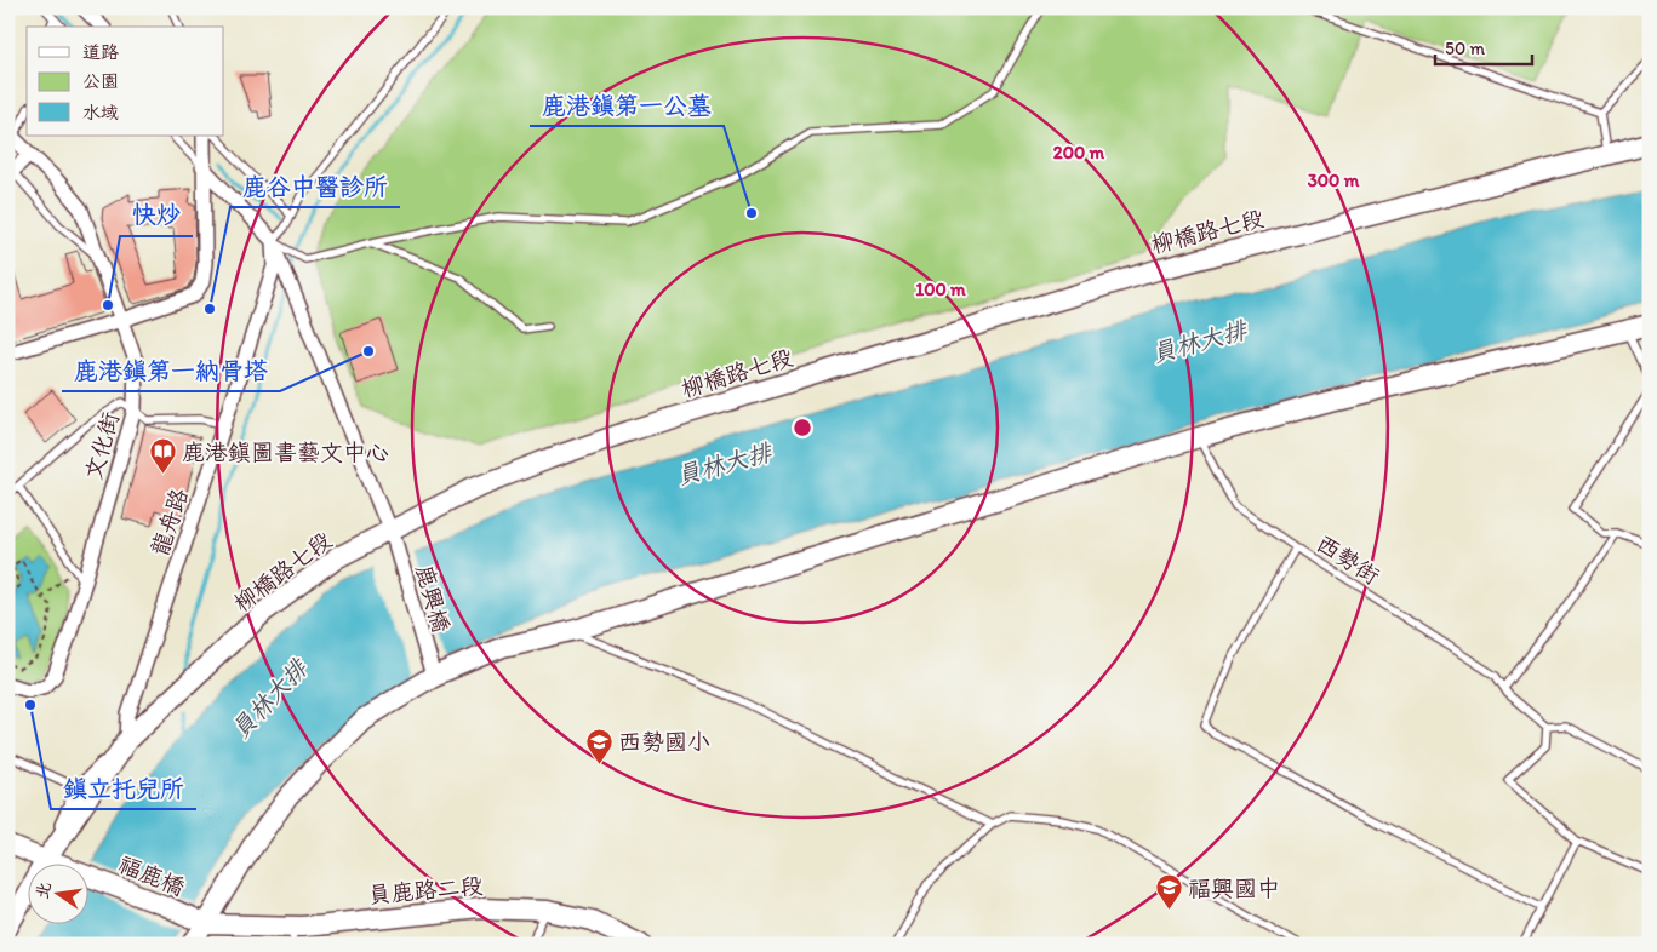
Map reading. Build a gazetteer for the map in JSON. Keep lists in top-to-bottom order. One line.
{"streets":{"main road":["柳橋路七段","福鹿橋","員鹿路二段"],"street":["文化街","龍舟路","鹿興橋"],"lane":["西勢街"]},"crossings":[["柳橋路七段","龍舟路"],["柳橋路七段","鹿興橋"],["柳橋路七段","福鹿橋"],["龍舟路","鹿興橋"],["福鹿橋","員鹿路二段"]],"water":["員林大排"],"places":{"other":["鹿港鎮第一公墓","快炒","鹿谷中醫診所","鹿港鎮第一納骨塔","鎮立托兒所"],"library":["鹿港鎮圖書藝文中心"],"school or university":["西勢國小","福興國中"]},"legend":["道路","公園","水域"],"scale_bar":"50 m","north":"left","rings":["200 m","300 m","100 m"]}
